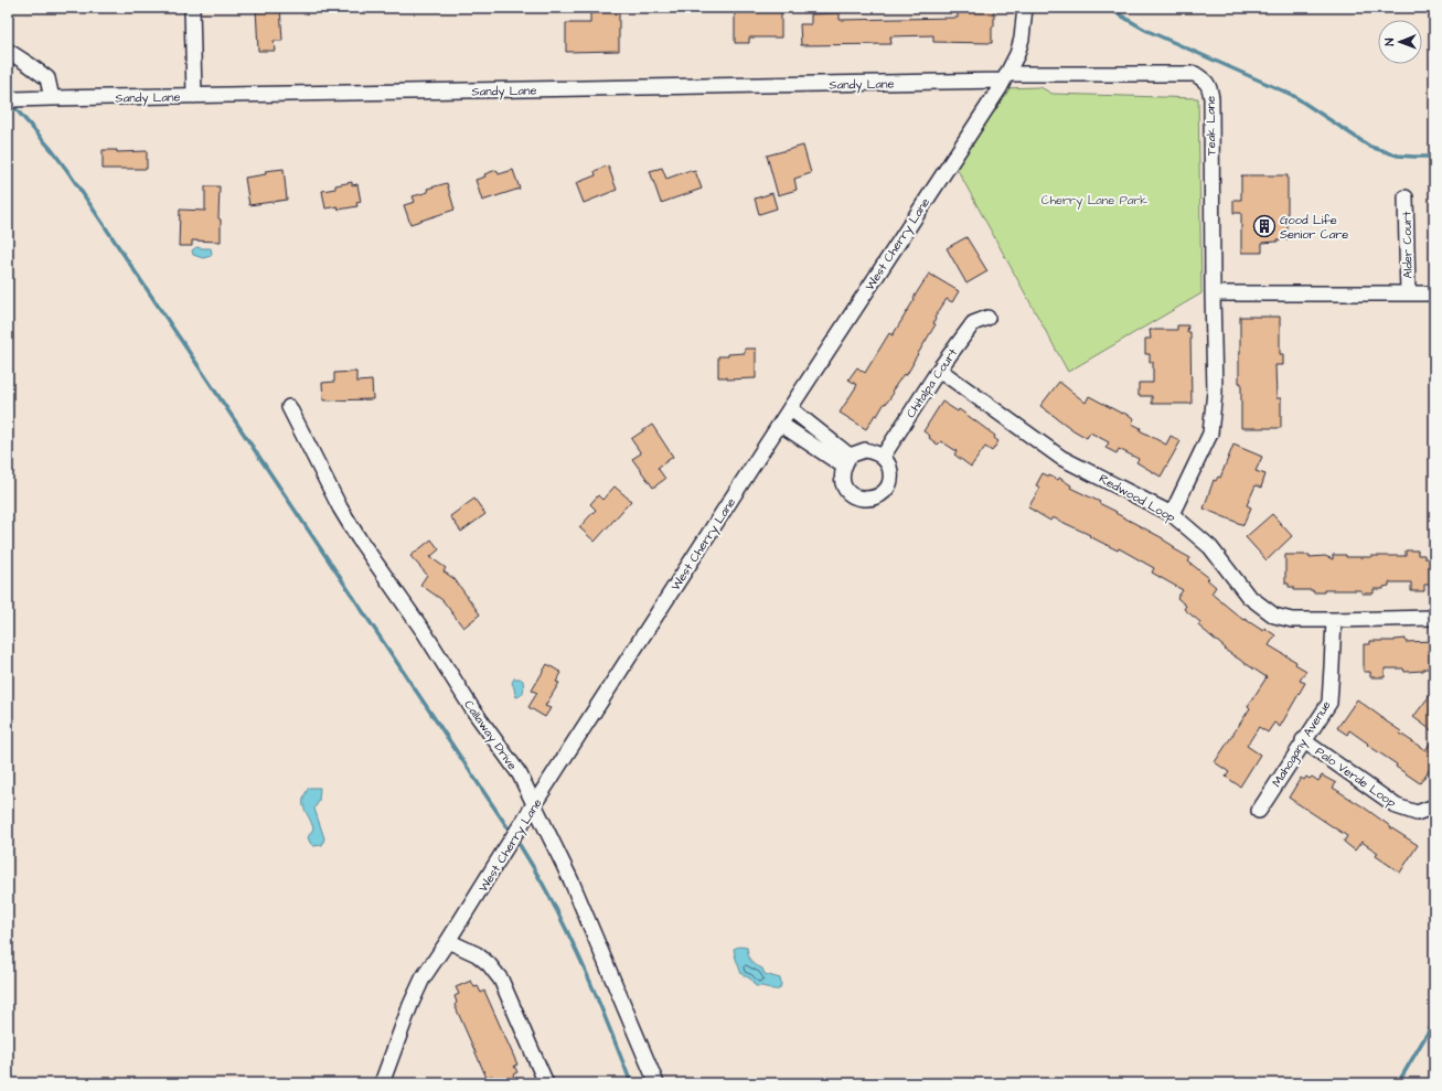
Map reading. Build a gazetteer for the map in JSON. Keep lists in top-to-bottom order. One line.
{"streets":{"street":["Sandy Lane","Teak Lane","West Cherry Lane","Alder Court","Chitalpa Court","Redwood Loop","Callaway Drive","Mahogany Avenue","Palo Verde Loop"]},"crossings":[["Sandy Lane","Teak Lane"],["Sandy Lane","West Cherry Lane"],["Teak Lane","West Cherry Lane"],["West Cherry Lane","Callaway Drive"],["Chitalpa Court","Redwood Loop"],["Redwood Loop","Mahogany Avenue"],["Mahogany Avenue","Palo Verde Loop"]],"parks":["Cherry Lane Park"],"places":{"building":["Good Life Senior Care"]},"north":"left"}
